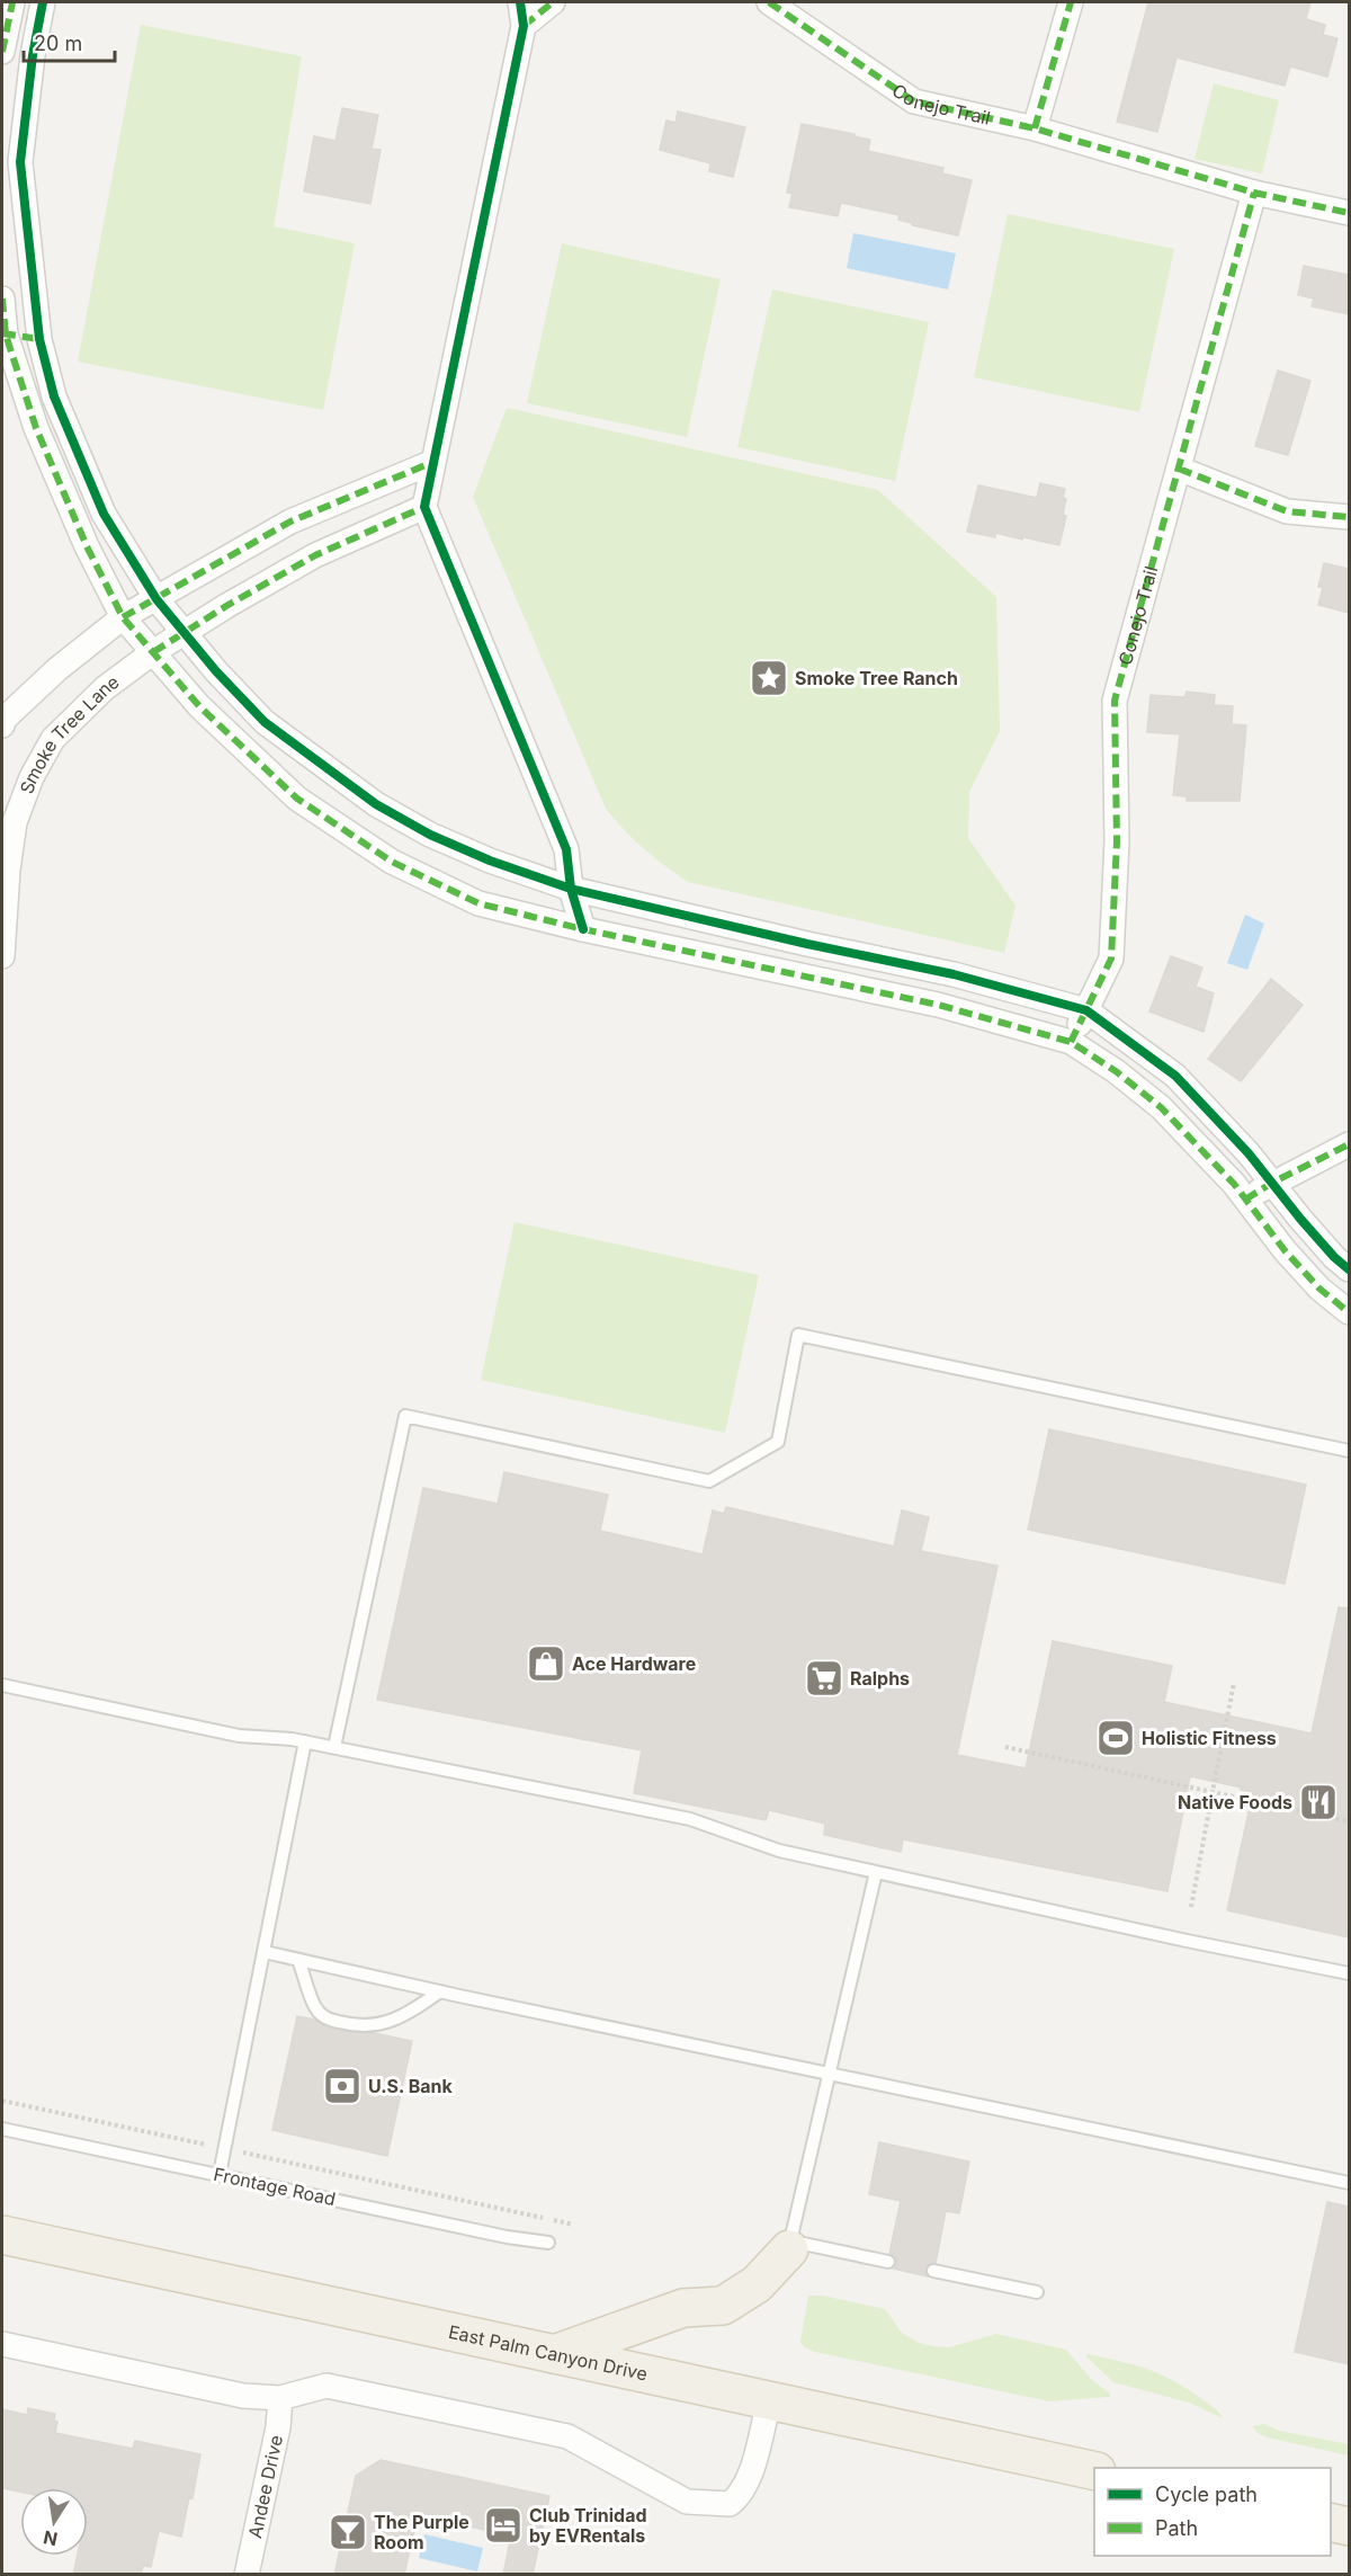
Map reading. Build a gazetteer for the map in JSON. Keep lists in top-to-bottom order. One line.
{"streets":{"main road":["East Palm Canyon Drive"],"street":["Conejo Trail","Smoke Tree Lane","Andee Drive"],"lane":["Frontage Road"]},"places":{"place":["Smoke Tree Ranch"],"shop":["Ace Hardware"],"supermarket":["Ralphs"],"sports":["Holistic Fitness"],"restaurant":["Native Foods"],"bank":["U.S. Bank"],"hotel":["Club Trinidad by EVRentals"],"bar":["The Purple Room"]},"legend":["Cycle path","Path"],"scale_bar":"20 m","north":"bottom"}
